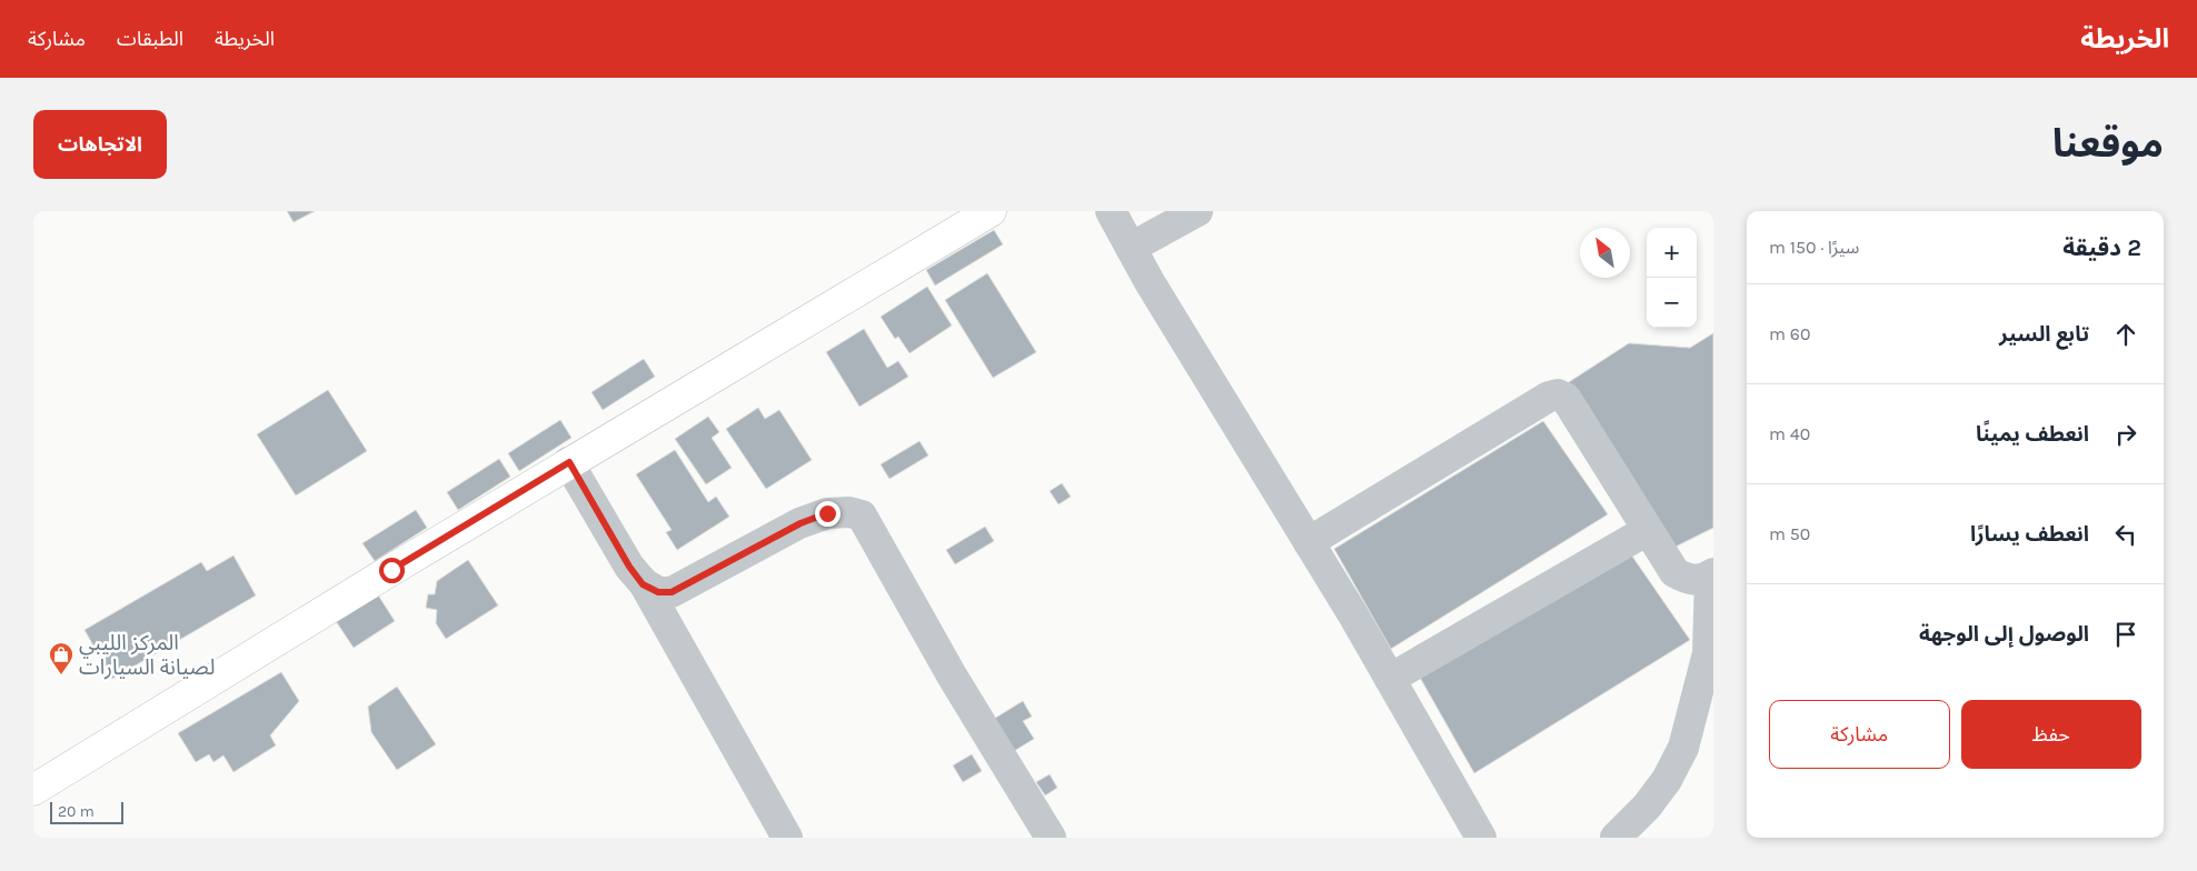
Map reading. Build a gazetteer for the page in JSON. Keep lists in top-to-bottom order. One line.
{"places":{"shop":["المركز الليبي لصيانة السيارات"]},"scale_bar":"20 m","north":"top left","page":{"header":"الخريطة","nav":["الخريطة","الطبقات","مشاركة"],"title":"موقعنا","buttons":["الاتجاهات",["حفظ","مشاركة"]],"heading":["2 دقيقة","سيرًا · 150 m"],"map_buttons":["+","−"],"list":[["تابع السير","60 m"],["انعطف يمينًا","40 m"],["انعطف يسارًا","50 m"],"الوصول إلى الوجهة"],"scale":"20 m"}}
